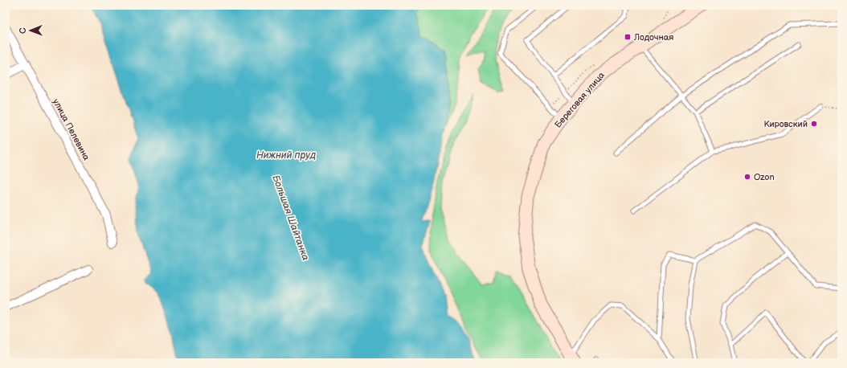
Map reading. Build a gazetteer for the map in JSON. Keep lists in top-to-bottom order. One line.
{"streets":{"main road":["Береговая улица"],"street":["улица Пелевина"]},"water":["Нижний пруд","Большая Шайтанка"],"places":{"transit":["Лодочная"],"other":["Кировский","Ozon"]},"north":"left"}
